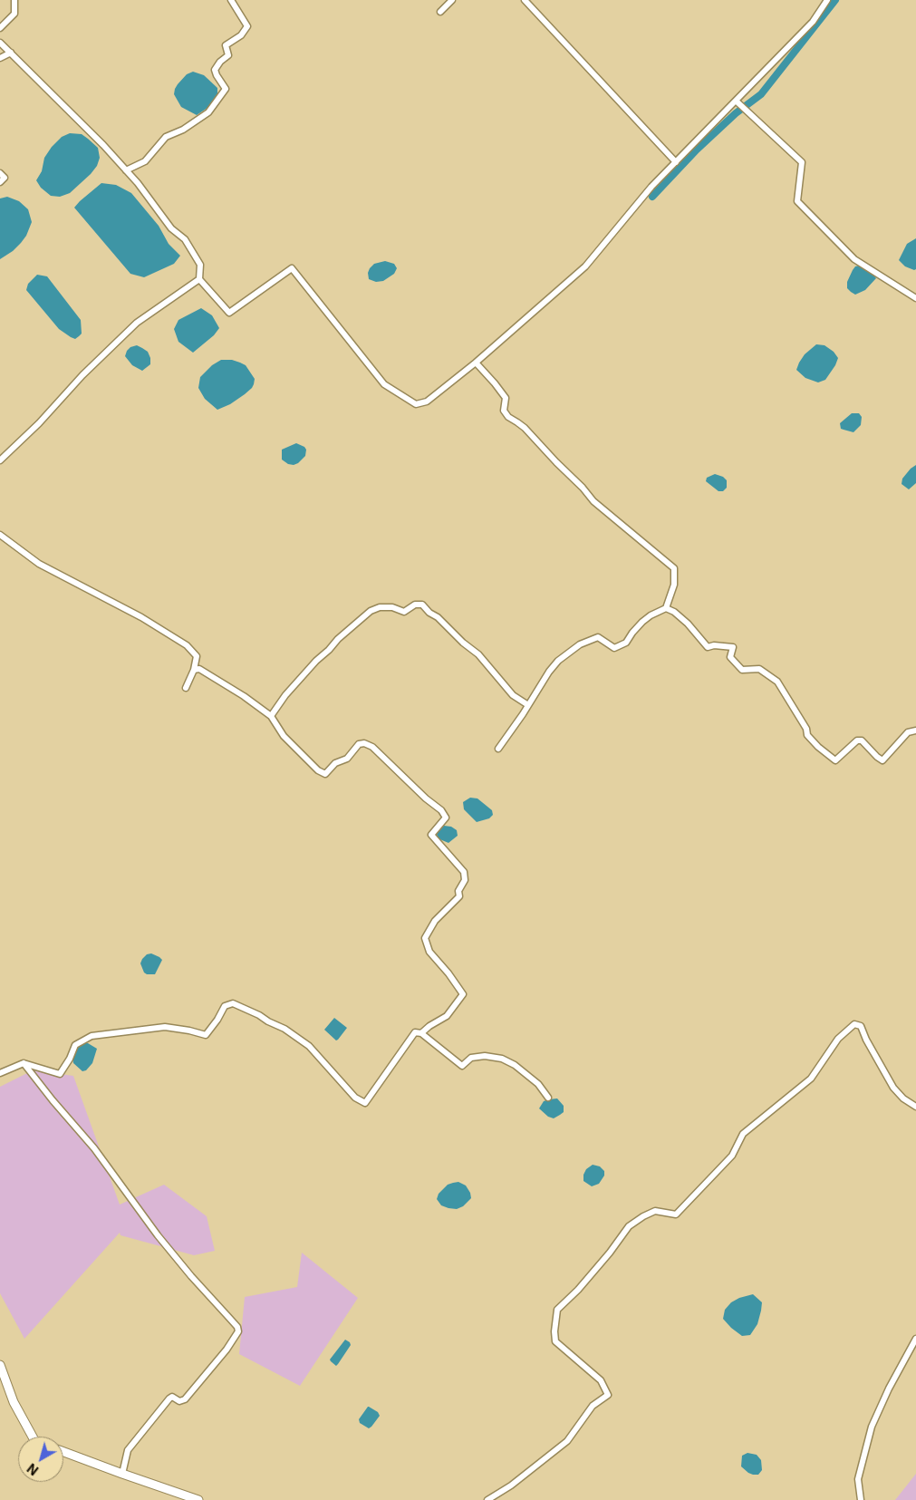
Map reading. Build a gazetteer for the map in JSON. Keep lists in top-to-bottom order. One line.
{"north":"bottom left"}
